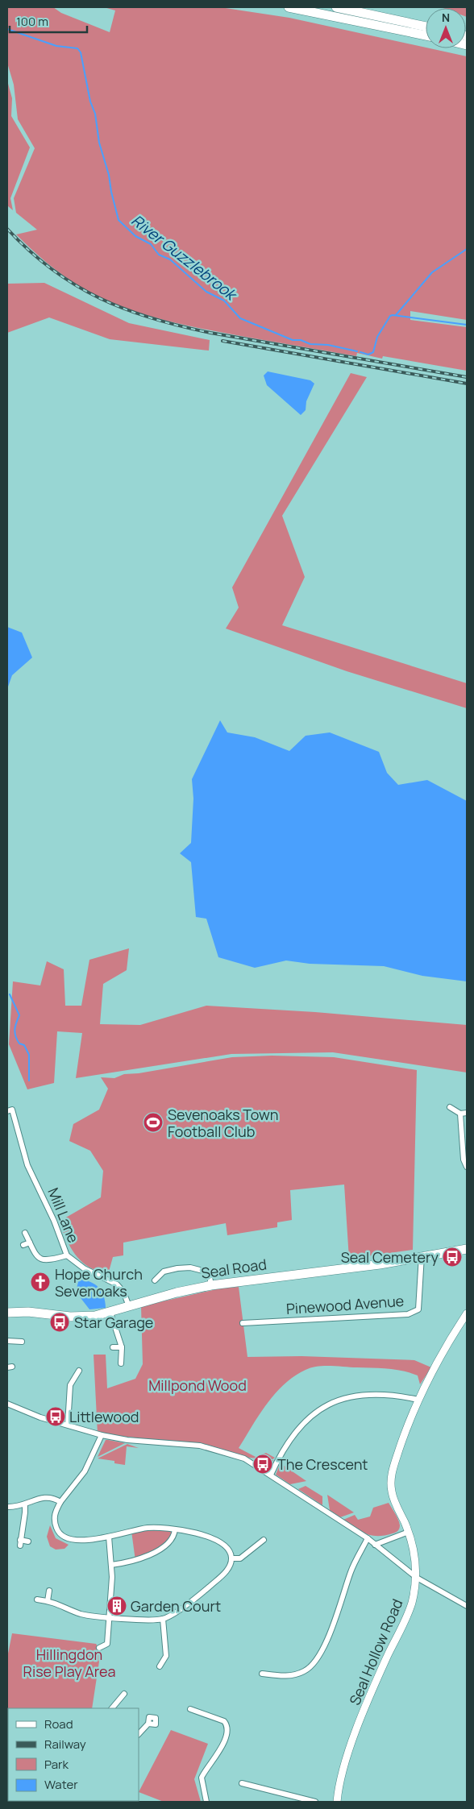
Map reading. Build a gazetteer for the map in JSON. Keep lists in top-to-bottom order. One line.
{"streets":{"highway":["Seal Road"],"main road":["Seal Hollow Road"],"street":["Mill Lane","Pinewood Avenue"]},"crossings":[["Mill Lane","Seal Road"],["Seal Road","Pinewood Avenue"]],"water":["River Guzzlebrook"],"parks":["Millpond Wood","Hillingdon Rise Play Area"],"places":{"sports":["Sevenoaks Town Football Club"],"bus stop":["Seal Cemetery","Star Garage","Littlewood","The Crescent"],"church":["Hope Church Sevenoaks"],"building":["Garden Court"]},"legend":["Road","Railway","Park","Water"],"scale_bar":"100 m","north":"top"}
